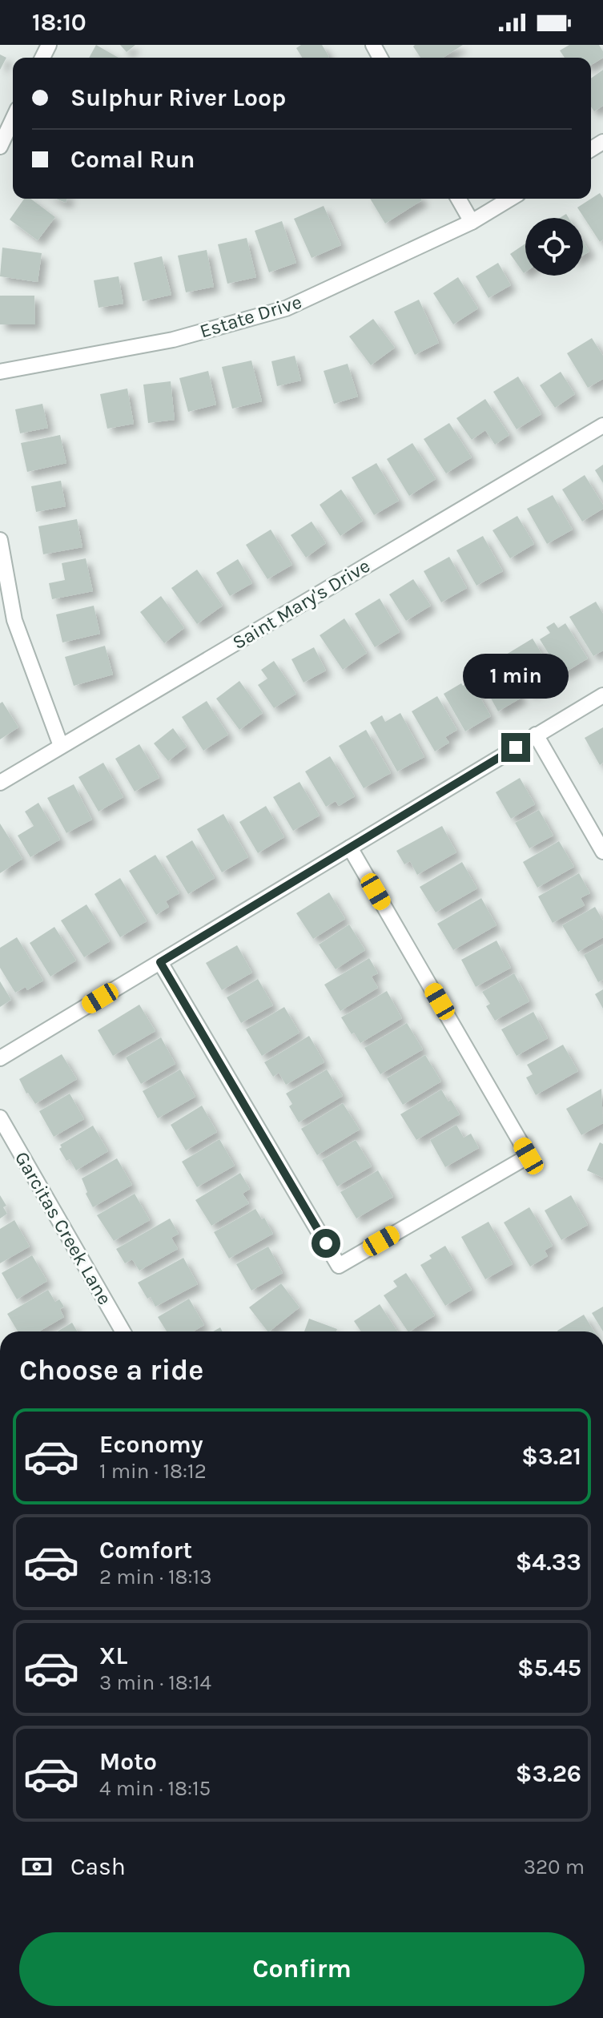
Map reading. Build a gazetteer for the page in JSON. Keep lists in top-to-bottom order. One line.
{"streets":{"street":["Estate Drive","Saint Mary's Drive","Garcitas Creek Lane"]},"page":{"status":"18:10","banner":["Sulphur River Loop","Comal Run"],"bubble":"1 min","heading":"Choose a ride","list":[{"name":"Economy","note":"1 min · 18:12","value":"$3.21"},{"name":"Comfort","note":"2 min · 18:13","value":"$4.33"},{"name":"XL","note":"3 min · 18:14","value":"$5.45"},{"name":"Moto","note":"4 min · 18:15","value":"$3.26"}],"pay":["Cash","320 m"],"buttons":"Confirm"}}
